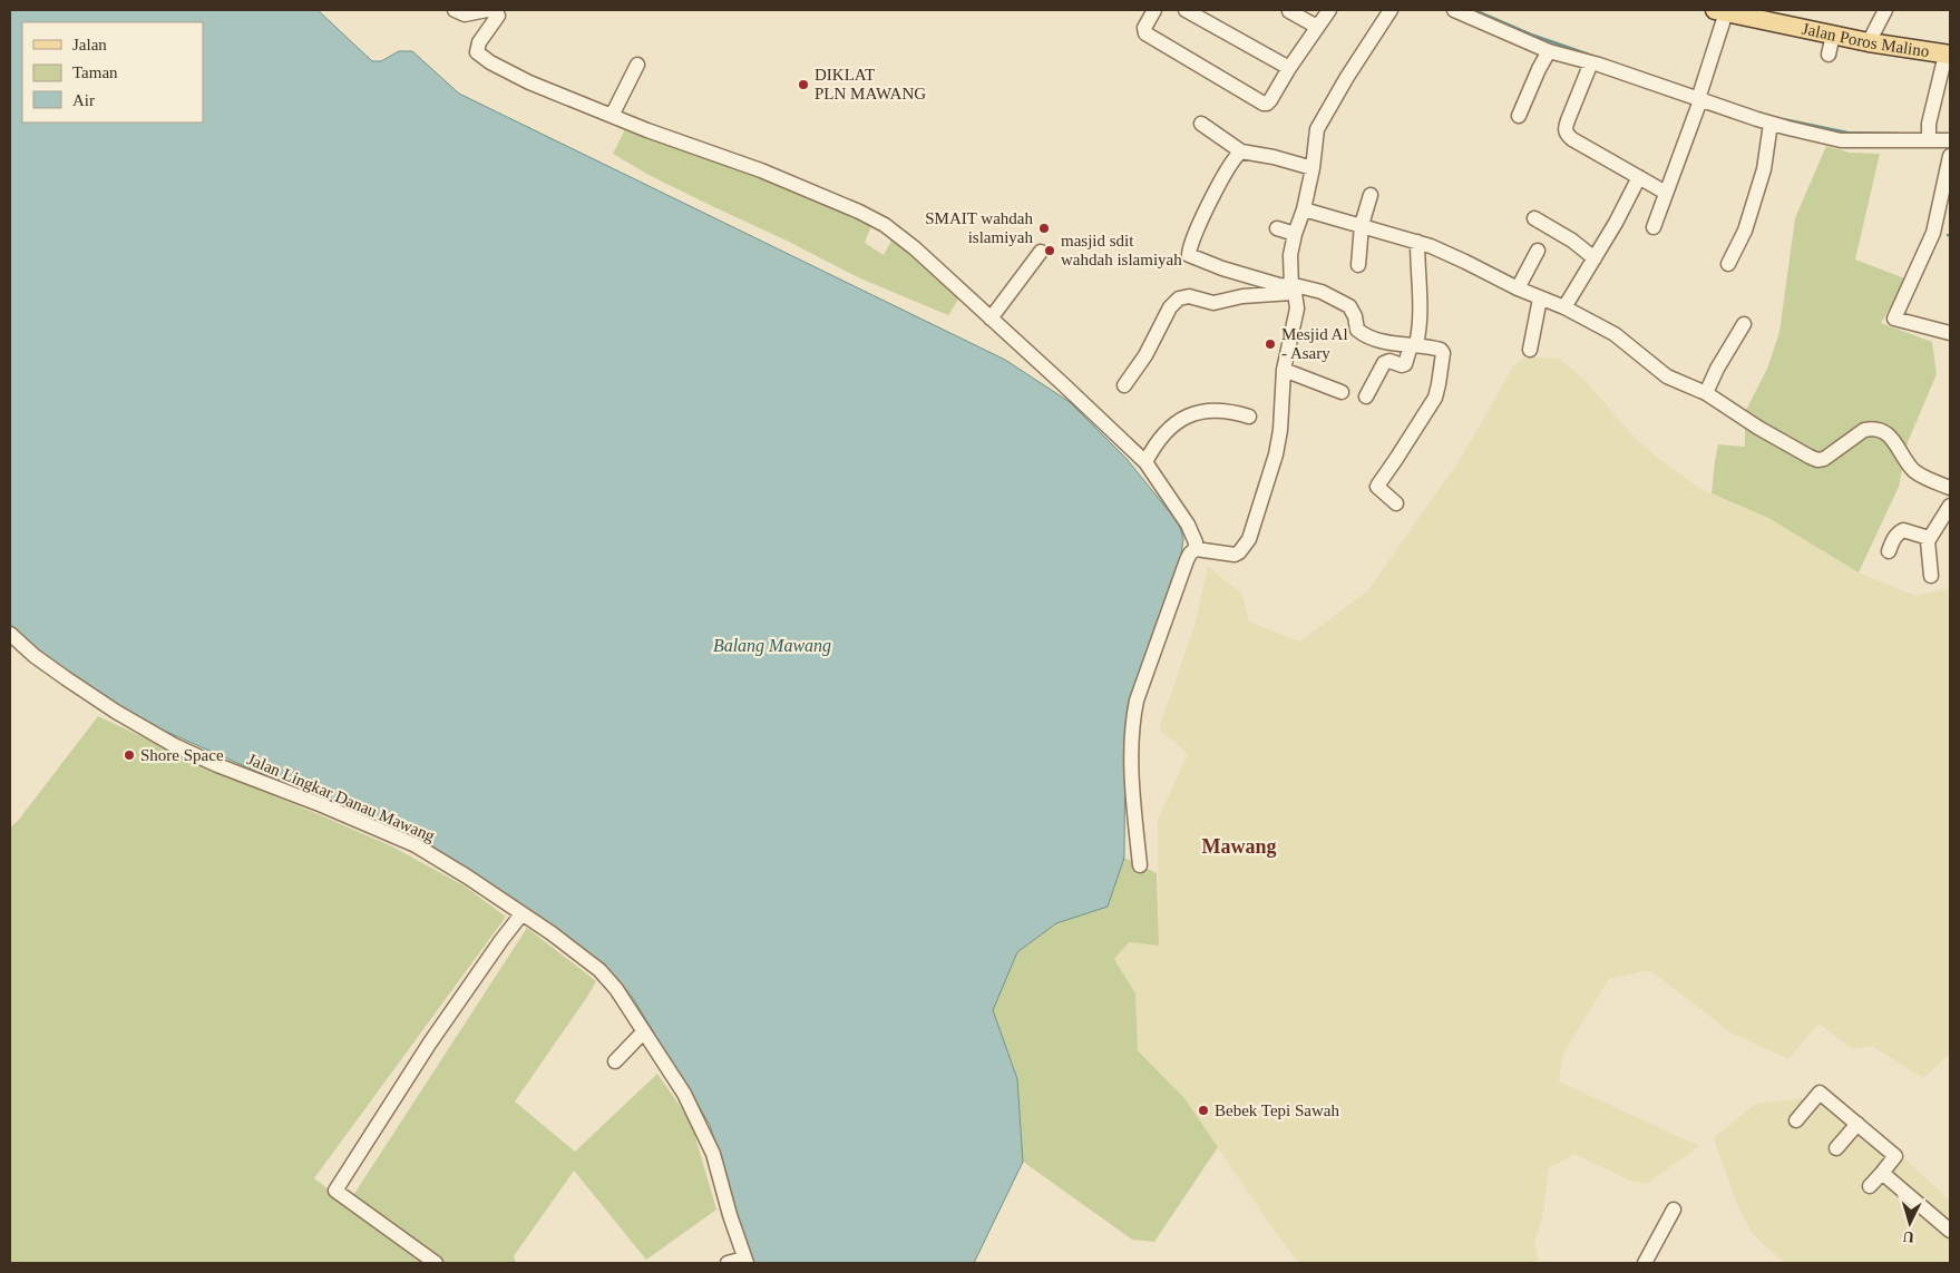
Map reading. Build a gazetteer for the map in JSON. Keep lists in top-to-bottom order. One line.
{"streets":{"main road":["Jalan Poros Malino"],"street":["Jalan Lingkar Danau Mawang"]},"districts":["Mawang"],"water":["Balang Mawang"],"places":["DIKLAT PLN MAWANG","SMAIT wahdah islamiyah","masjid sdit wahdah islamiyah","Mesjid Al - Asary","Shore Space","Bebek Tepi Sawah"],"legend":["Jalan","Taman","Air"],"north":"bottom"}
